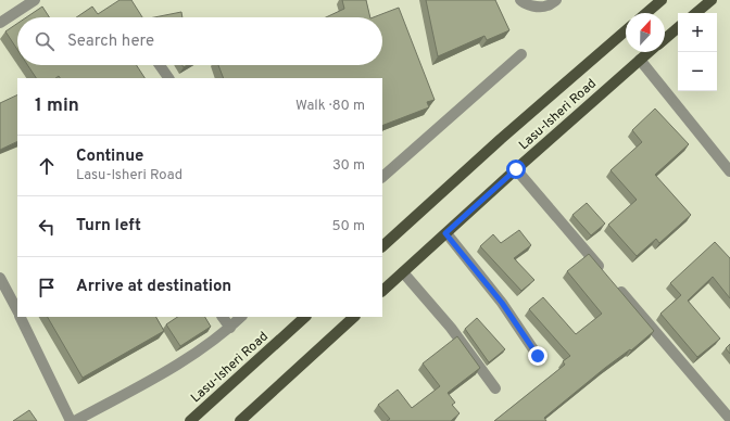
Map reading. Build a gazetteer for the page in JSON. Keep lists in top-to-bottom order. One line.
{"streets":{"main road":["Lasu-Isheri Road"]},"north":"top","page":{"map_buttons":["+","−"],"search":"Search here","heading":["1 min","Walk · 80 m"],"list":[["Continue","Lasu-Isheri Road","30 m"],["Turn left","50 m"],"Arrive at destination"]}}
